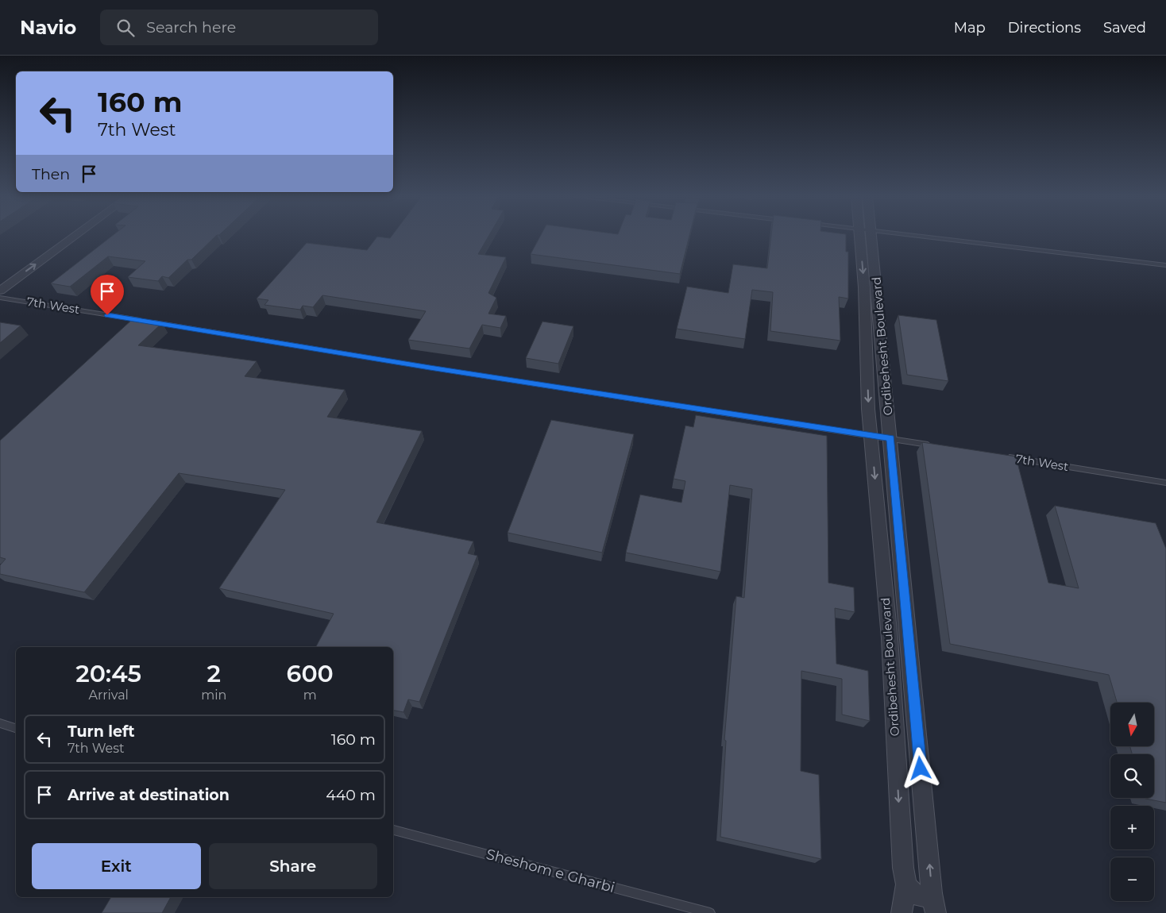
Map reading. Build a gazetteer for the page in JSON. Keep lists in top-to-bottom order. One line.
{"streets":{"street":["Ordibehesht Boulevard"],"lane":["7th West","Sheshom e Gharbi"]},"crossings":[["7th West","Ordibehesht Boulevard"]],"north":"bottom","page":{"header":"Navio","search":"Search here","nav":["Map","Directions","Saved"],"turn":["160 m","7th West"],"then":"Then","eta":["20:45","Arrival","2","min","600","m"],"map_buttons":["+","−"],"list":[{"name":"Turn left","note":"7th West","value":"160 m"},{"name":"Arrive at destination","value":"440 m"}],"buttons":["Exit","Share"]}}
